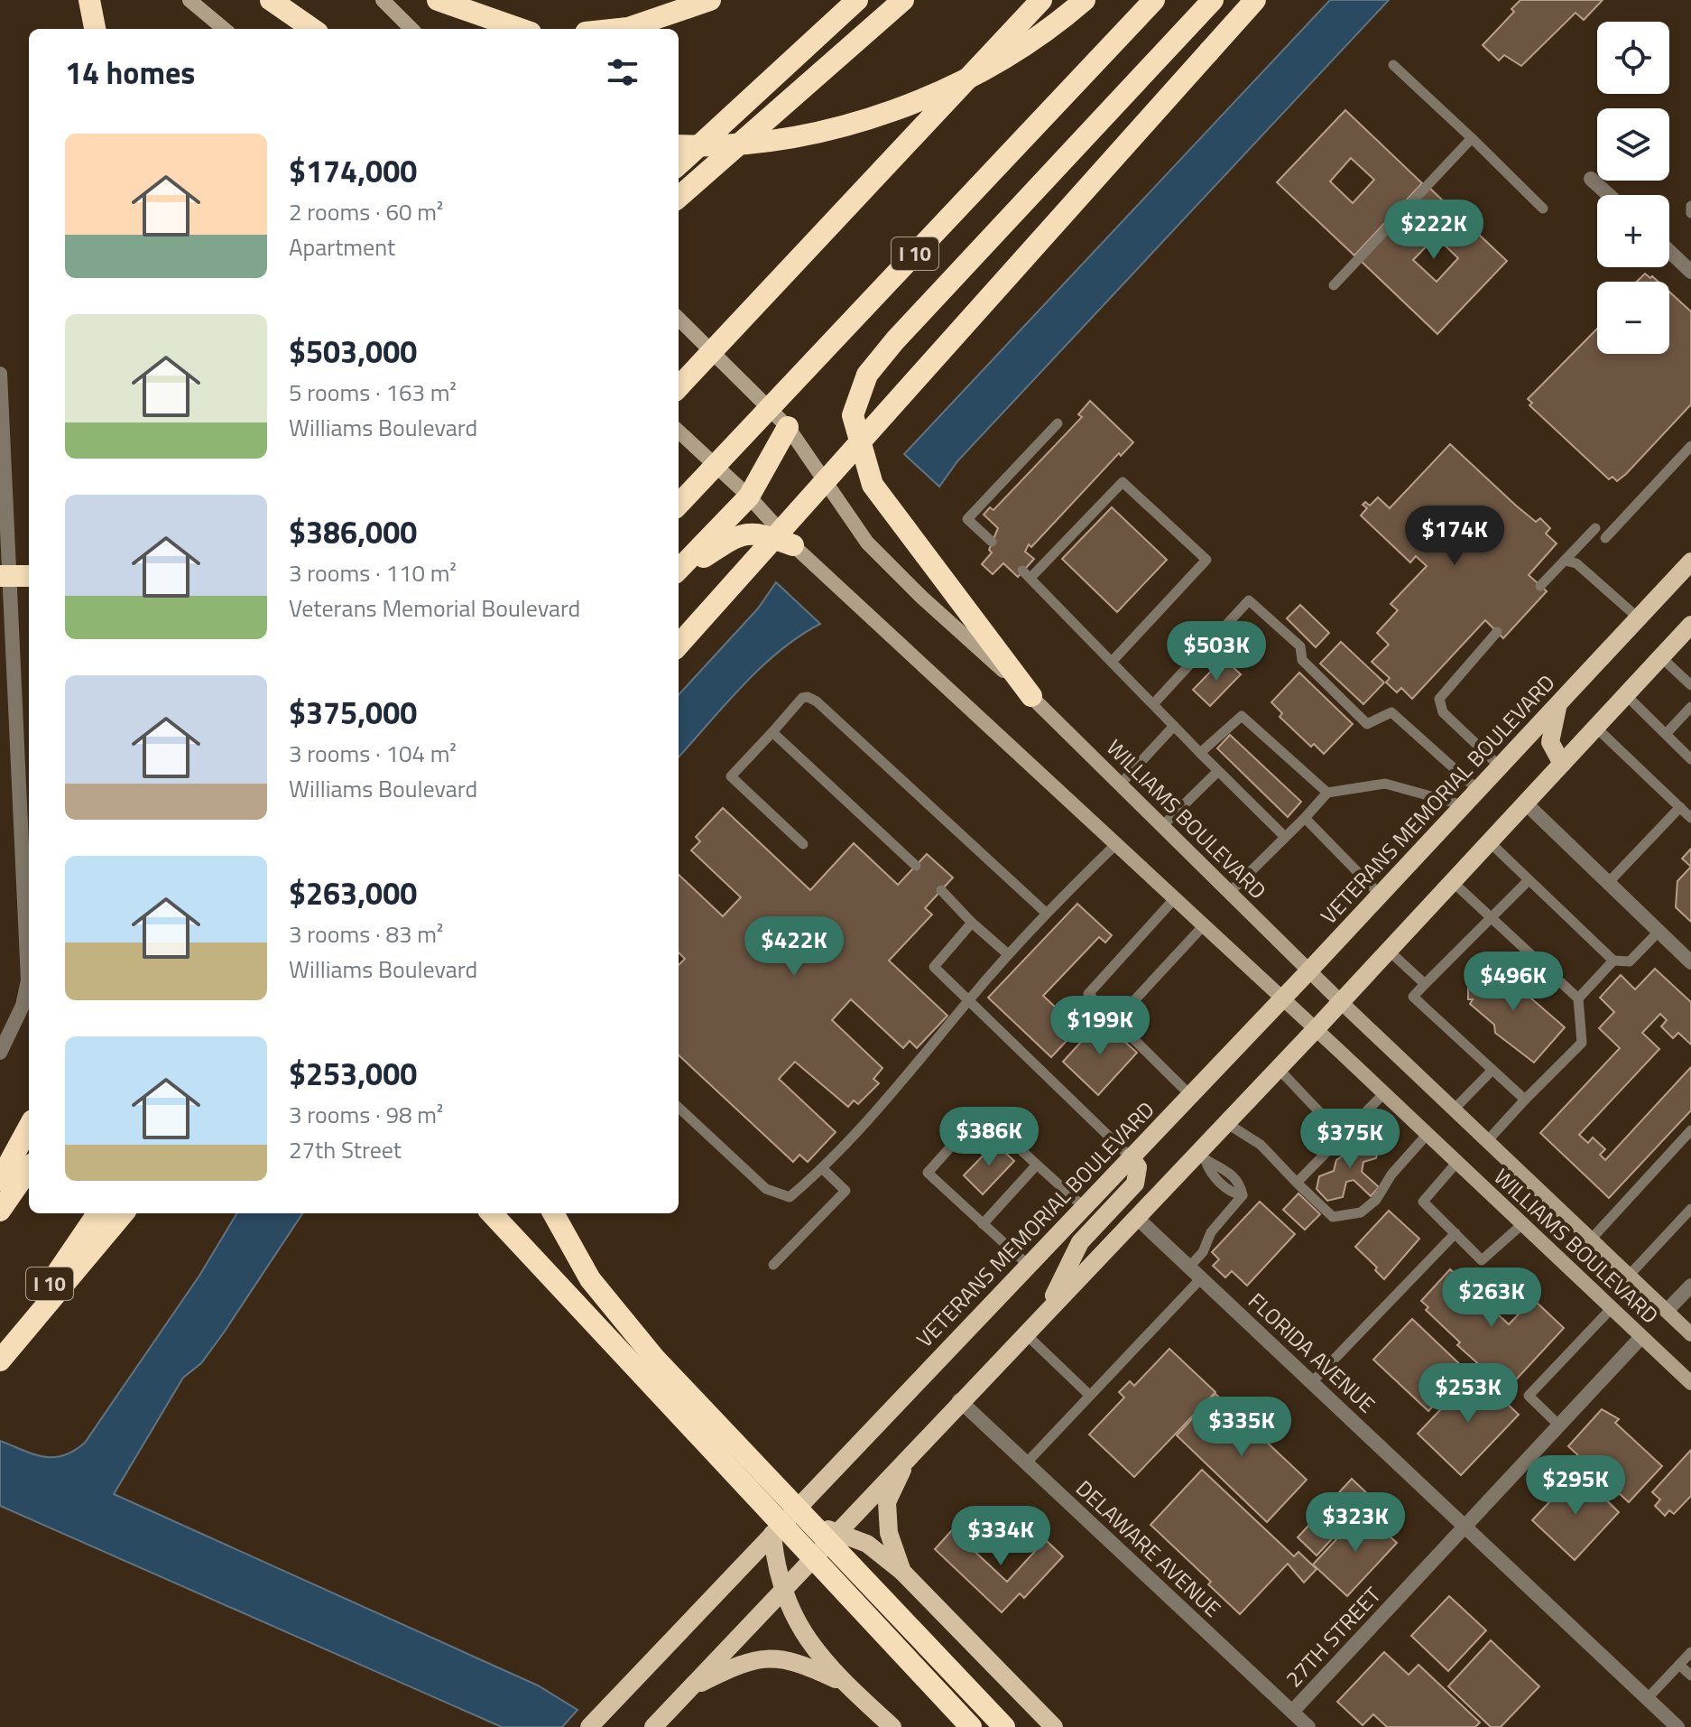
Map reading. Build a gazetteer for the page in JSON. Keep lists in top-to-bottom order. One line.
{"streets":{"highway":["I 10"],"main road":["VETERANS MEMORIAL BOULEVARD","WILLIAMS BOULEVARD"],"street":["FLORIDA AVENUE","DELAWARE AVENUE","27TH STREET"]},"crossings":[["VETERANS MEMORIAL BOULEVARD","WILLIAMS BOULEVARD"],["WILLIAMS BOULEVARD","27TH STREET"],["FLORIDA AVENUE","27TH STREET"],["DELAWARE AVENUE","27TH STREET"]],"page":{"map_buttons":["+","−"],"heading":"14 homes","list":[{"name":"$174,000","note":"2 rooms · 60 m² · Apartment"},{"name":"$503,000","note":"5 rooms · 163 m² · Williams Boulevard"},{"name":"$386,000","note":"3 rooms · 110 m² · Veterans Memorial Boulevard"},{"name":"$375,000","note":"3 rooms · 104 m² · Williams Boulevard"},{"name":"$263,000","note":"3 rooms · 83 m² · Williams Boulevard"},{"name":"$253,000","note":"3 rooms · 98 m² · 27th Street"}],"price":["$222K","$174K","$503K","$422K","$496K","$199K","$386K","$375K","$263K","$253K","$335K","$295K","$323K","$334K"]}}
